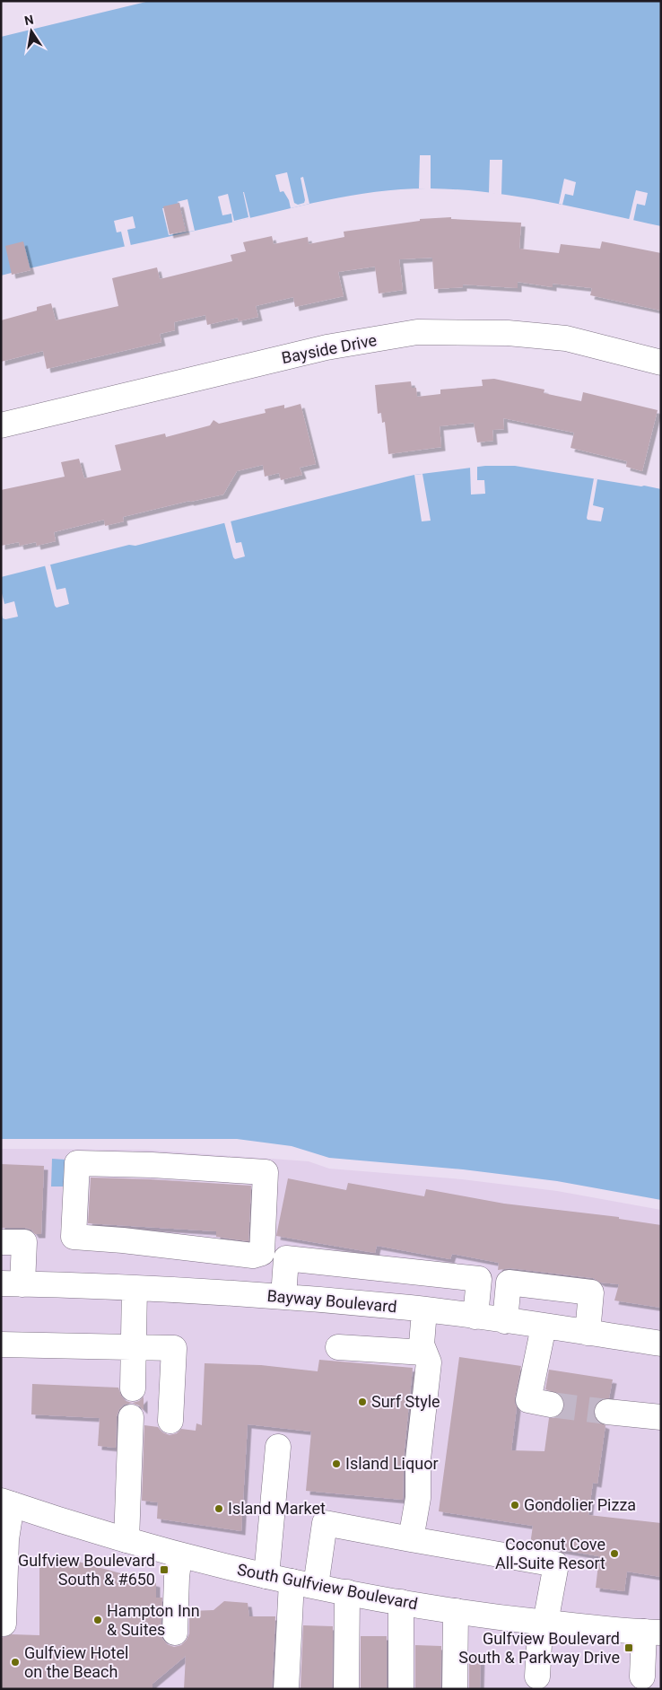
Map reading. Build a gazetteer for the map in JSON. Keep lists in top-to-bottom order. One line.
{"streets":{"street":["Bayside Drive","Bayway Boulevard","South Gulfview Boulevard"]},"places":{"other":["Surf Style","Island Liquor","Gondolier Pizza","Island Market","Coconut Cove All-Suite Resort","Hampton Inn & Suites","Gulfview Hotel on the Beach"],"transit":["Gulfview Boulevard South & #650","Gulfview Boulevard South & Parkway Drive"]},"north":"top"}
